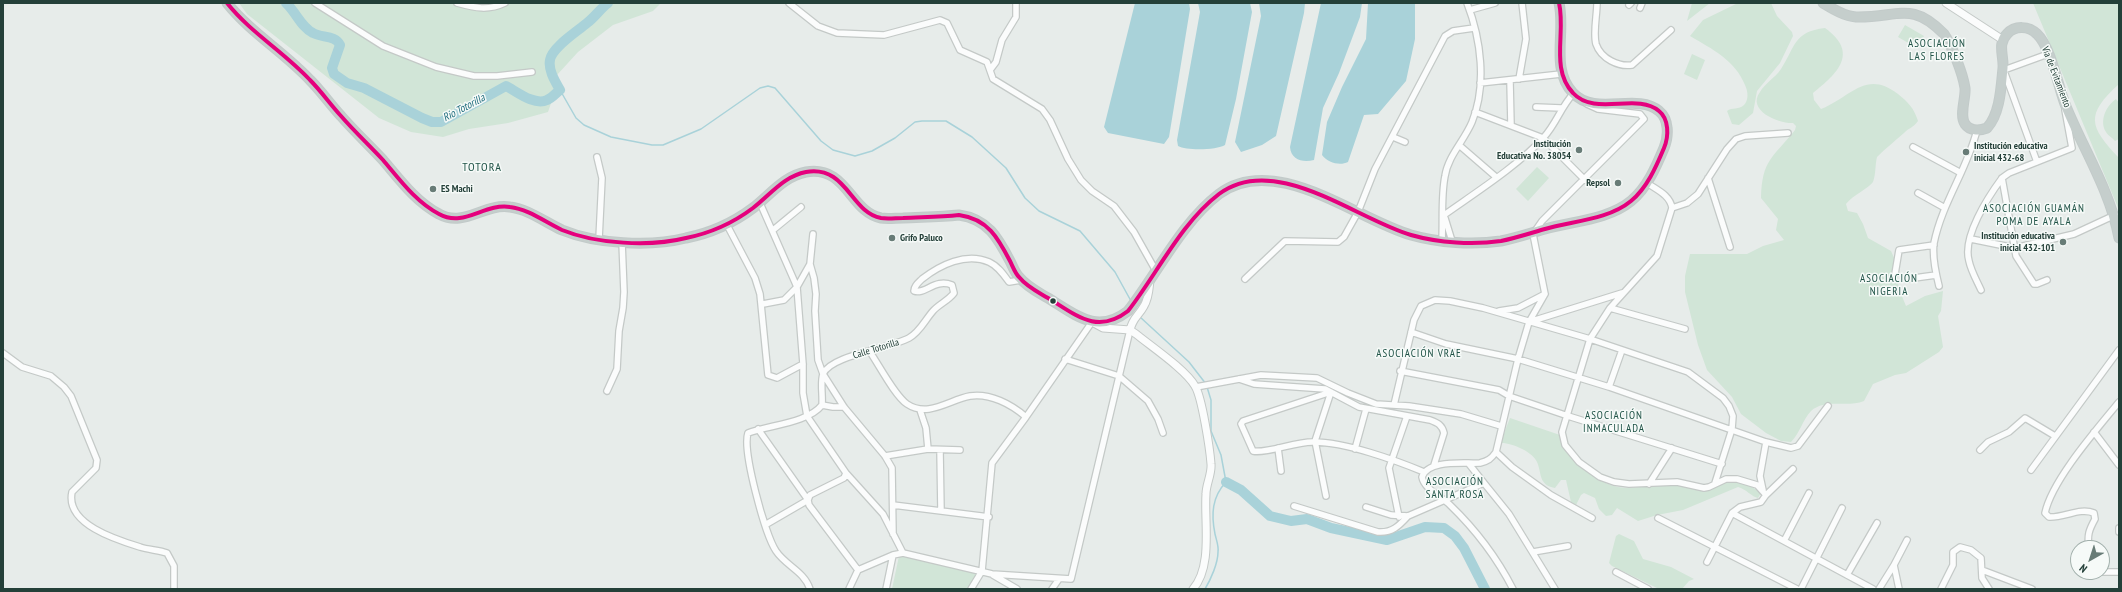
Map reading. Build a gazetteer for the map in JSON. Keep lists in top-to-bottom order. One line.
{"streets":{"highway":["Vía de Evitamiento"],"street":["Calle Totorilla"]},"districts":["ASOCIACIÓN LAS FLORES","TOTORA","ASOCIACIÓN GUAMÁN POMA DE AYALA","ASOCIACIÓN NIGERIA","ASOCIACIÓN VRAE","ASOCIACIÓN INMACULADA","ASOCIACIÓN SANTA ROSA"],"water":["Rio Totorilla"],"places":["Institución Educativa No. 38054","Institución educativa inicial 432-68","Repsol","ES Machi","Grifo Paluco","Institución educativa inicial 432-101"],"north":"bottom left"}
